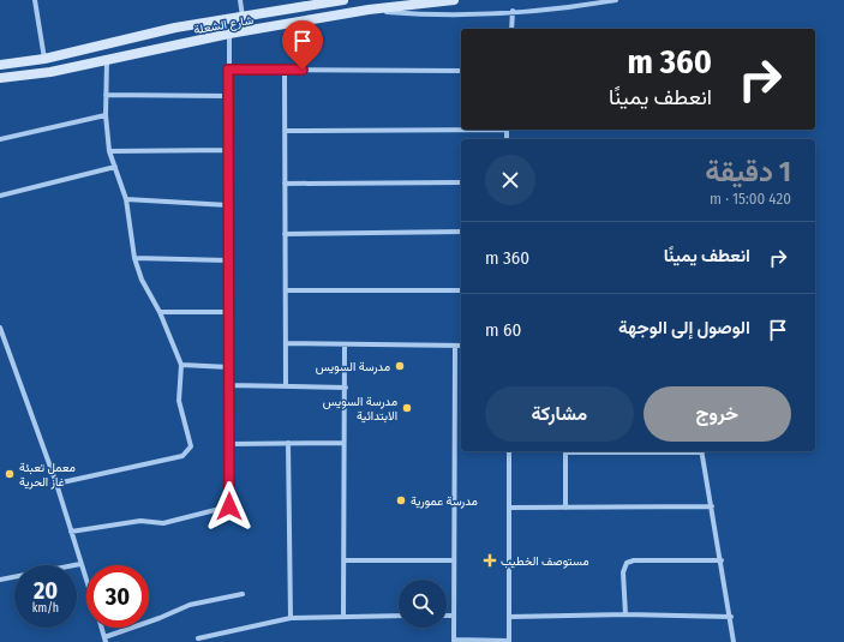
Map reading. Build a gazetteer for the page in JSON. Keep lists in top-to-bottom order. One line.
{"streets":{"main road":["شارع الشعلة"]},"places":{"other":["مدرسة السويس","مدرسة السويس الابتدائية","معمل تعبئة غاز الحرية","مدرسة عمورية"],"health":["مستوصف الخطيب"]},"page":{"turn":["360 m","انعطف يمينًا"],"heading":["1 دقيقة","420 m · 15:00"],"list":[{"name":"انعطف يمينًا","value":"360 m"},{"name":"الوصول إلى الوجهة","value":"60 m"}],"buttons":["خروج","مشاركة"],"speed":"20 km/h","limit":"30"}}
